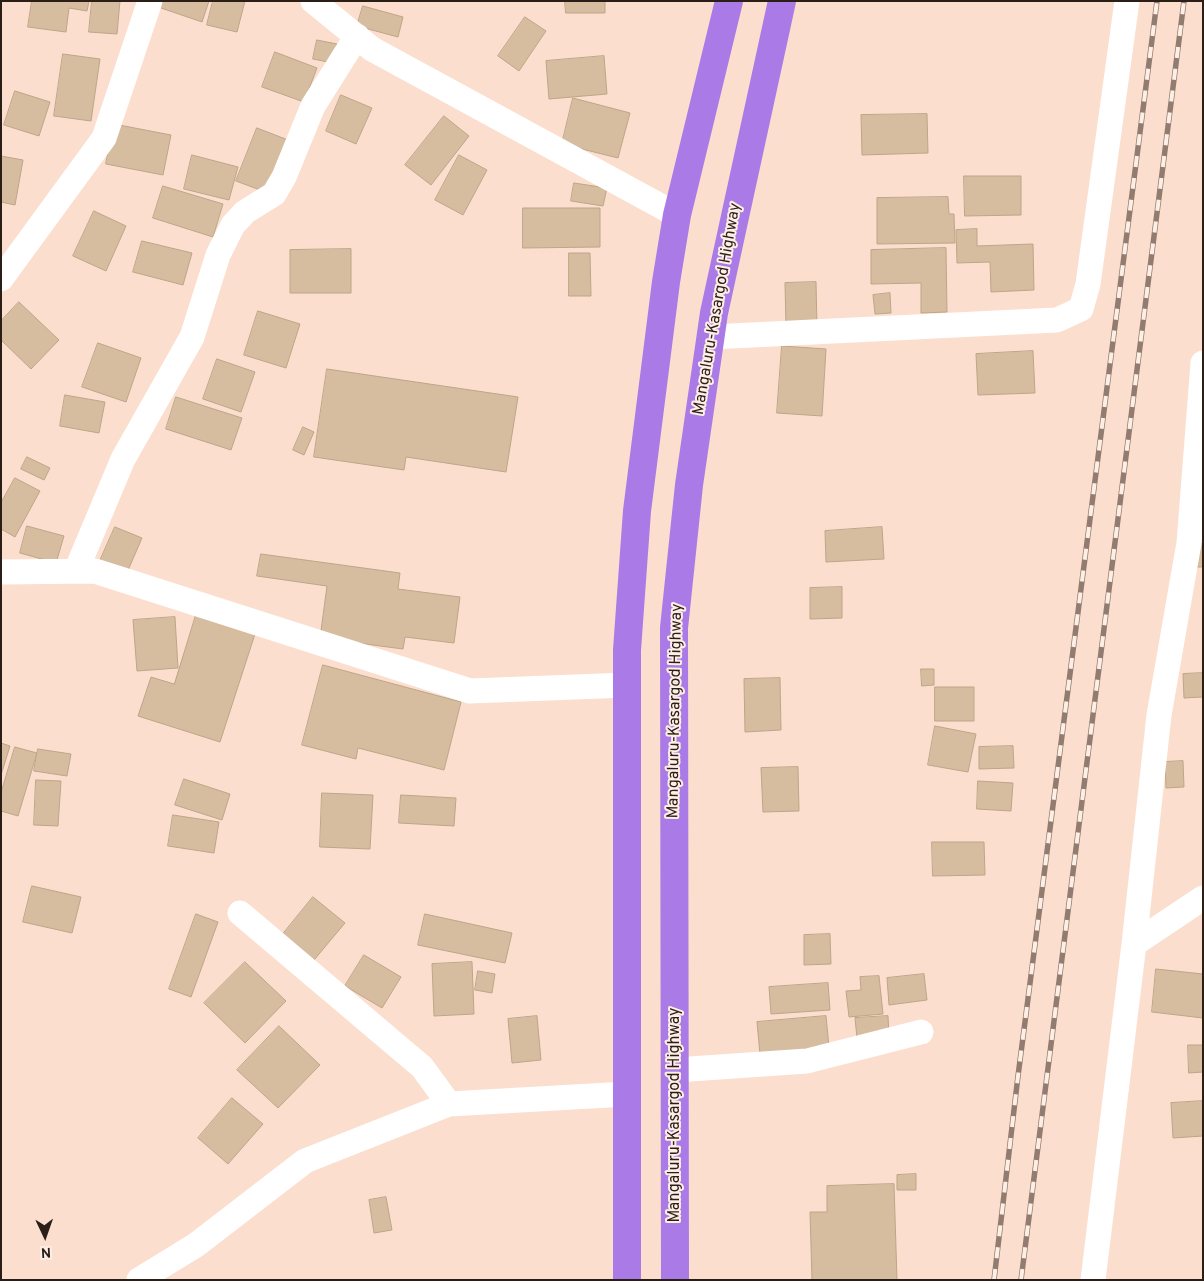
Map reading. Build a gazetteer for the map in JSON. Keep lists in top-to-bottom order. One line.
{"streets":{"highway":["Mangaluru-Kasargod Highway"]},"north":"bottom"}
